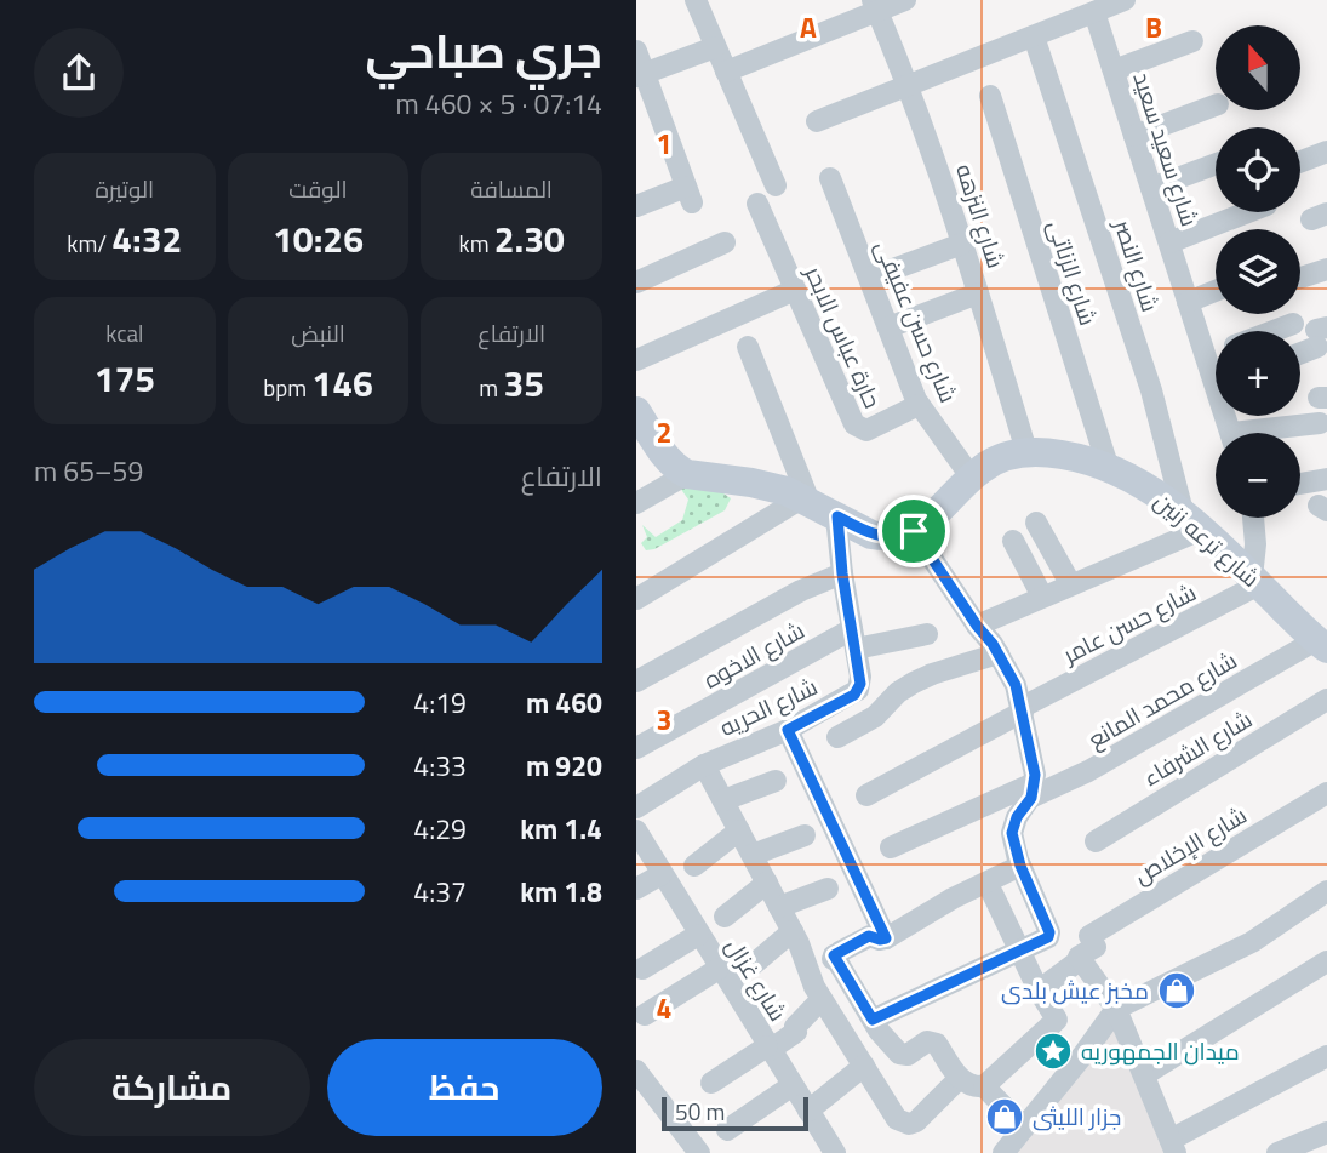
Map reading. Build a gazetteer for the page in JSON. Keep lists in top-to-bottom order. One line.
{"streets":{"street":["شارع سعيد سعيد","شارع النزهه","شارع النصر","شارع الزناتى","شارع حسن عفيفى","حارة عباس الابحر","شارع ترعه زنين","شارع حسن عامر","شارع الاخوه","شارع محمد المانع","شارع الحريه","شارع الشرفاء","شارع الإخلاص","شارع غزال"]},"crossings":[["شارع النزهه","شارع ترعه زنين"],["شارع النصر","شارع ترعه زنين"],["شارع الزناتى","شارع ترعه زنين"],["شارع حسن عفيفى","حارة عباس الابحر"],["شارع حسن عفيفى","شارع ترعه زنين"],["شارع ترعه زنين","شارع حسن عامر"],["شارع ترعه زنين","شارع محمد المانع"],["شارع الاخوه","شارع الحريه"]],"places":{"shop":["مخبز عيش بلدى","جزار الليثى"],"place":["ميدان الجمهوريه"]},"scale_bar":"50 m","north":"top","page":{"heading":["جري صباحي","07:14 · 5 × 460 m"],"map_buttons":["+","−"],"stats":[["المسافة","2.30 km"],["الوقت","10:26"],["الوتيرة","4:32 /km"],["الارتفاع","35 m"],["النبض","146 bpm"],["kcal","175"]],"chart":["الارتفاع","59–65 m"],"list":[{"name":"460 m","note":"4:19"},{"name":"920 m","note":"4:33"},{"name":"1.4 km","note":"4:29"},{"name":"1.8 km","note":"4:37"}],"buttons":["حفظ","مشاركة"],"scale":"50 m"},"grid":{"columns":["A","B"],"rows":["1","2","3","4"]}}
